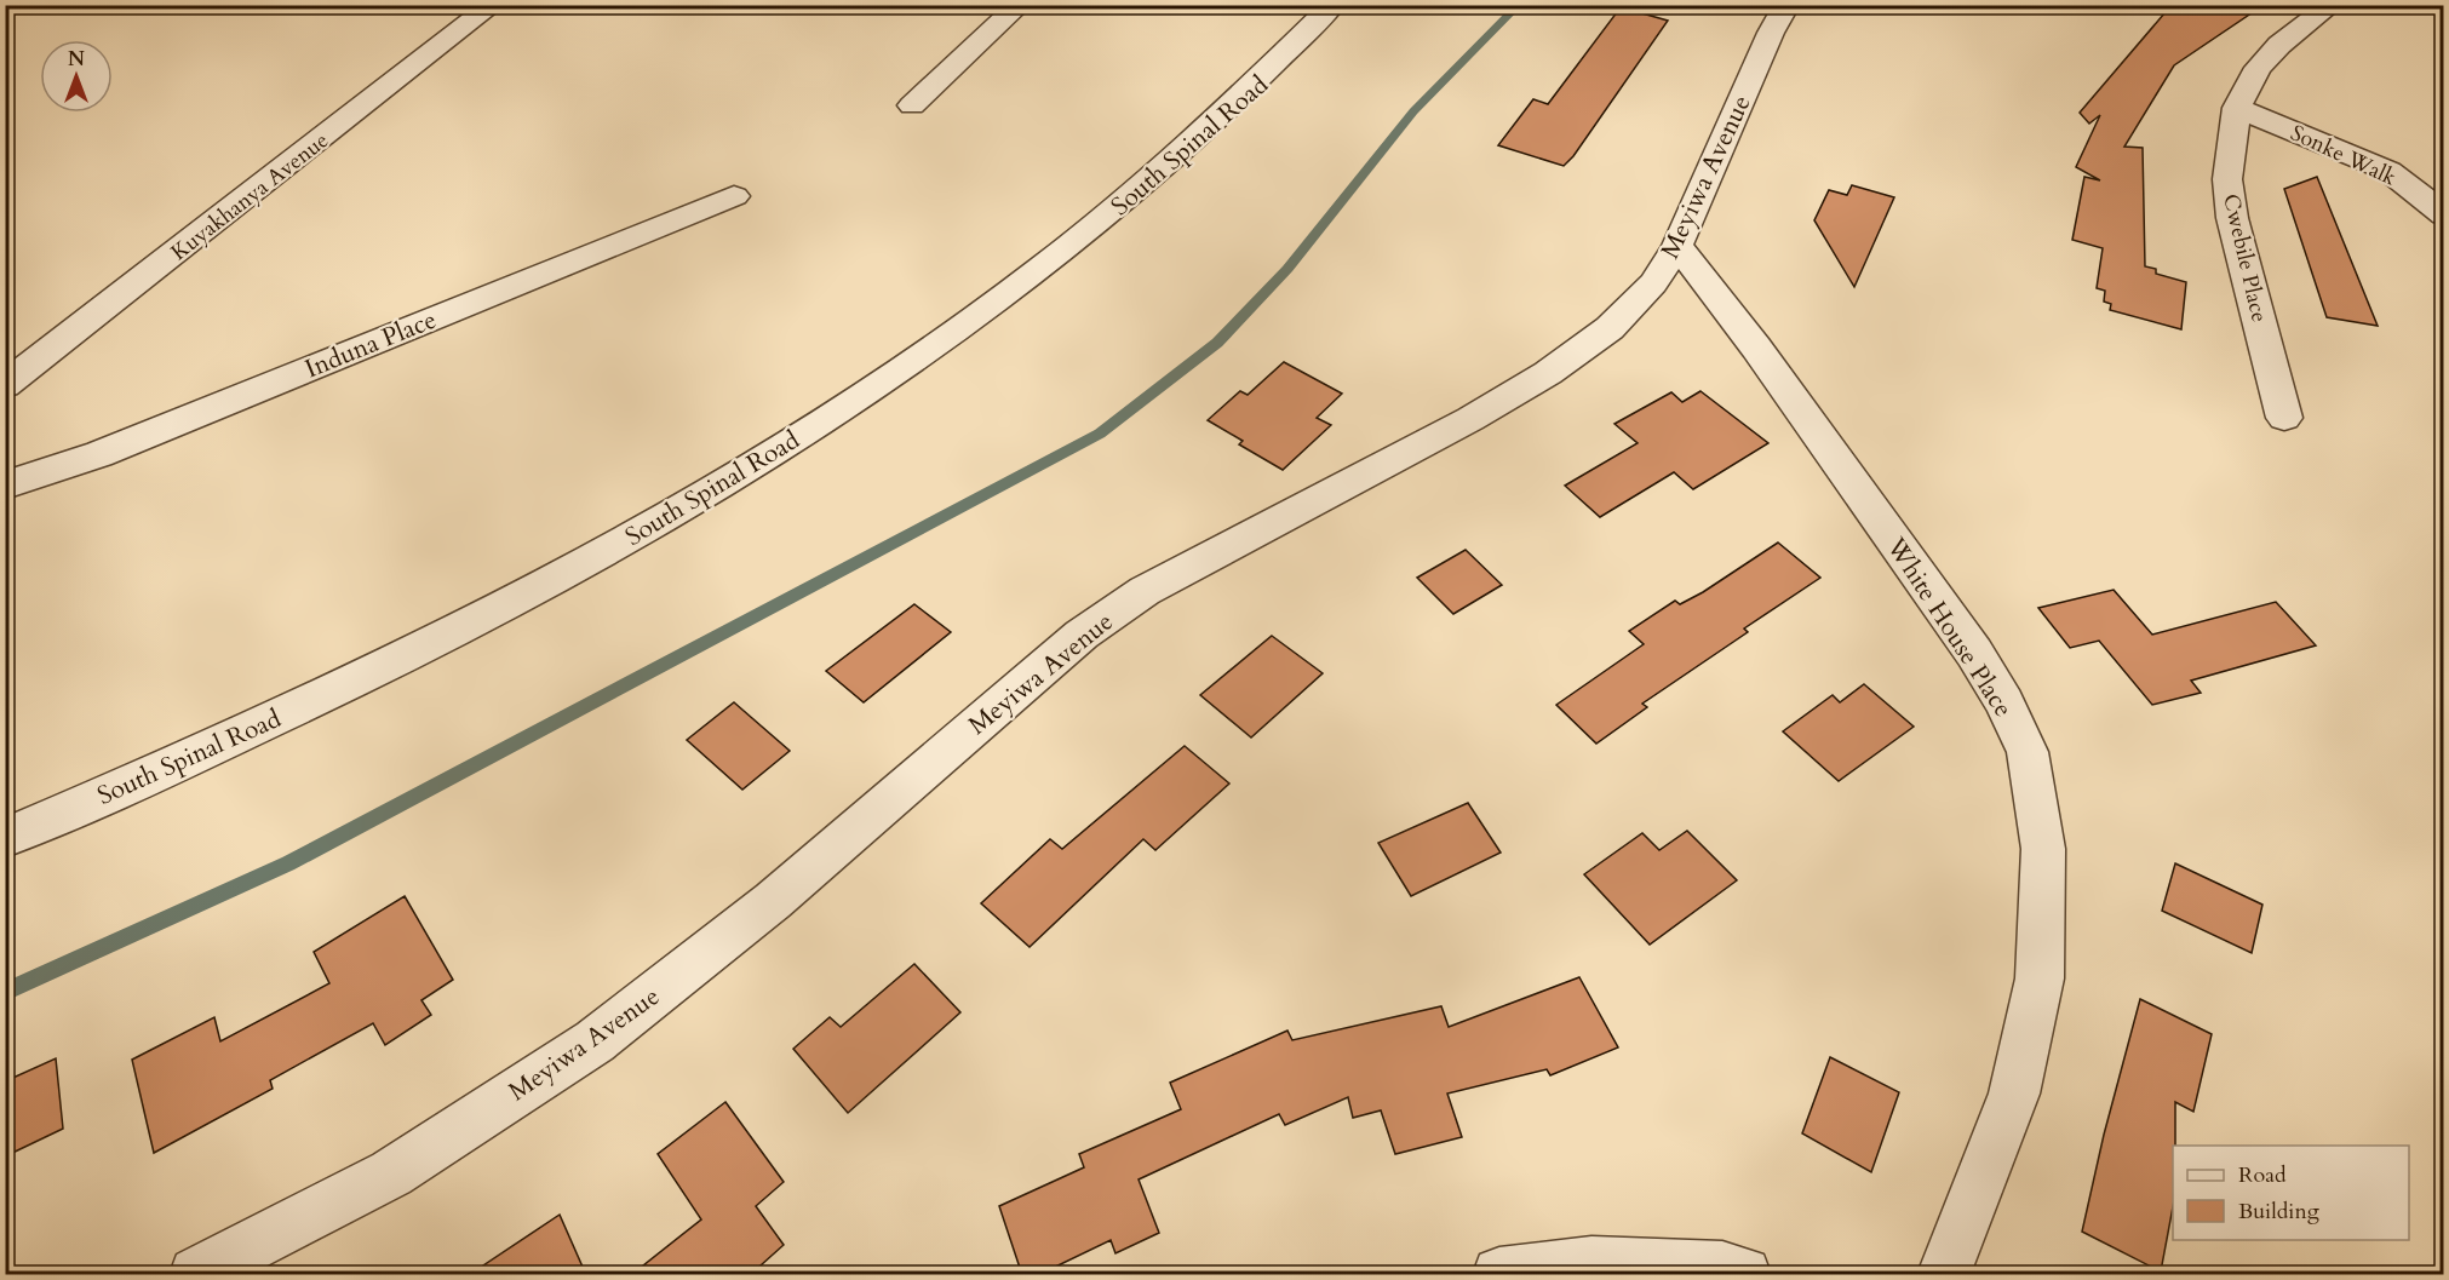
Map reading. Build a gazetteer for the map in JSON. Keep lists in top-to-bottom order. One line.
{"streets":{"street":["South Spinal Road","Sonke Walk","Meyiwa Avenue","Kuyakhanya Avenue","Cwebile Place","Induna Place","White House Place"]},"crossings":[["Sonke Walk","Cwebile Place"],["Meyiwa Avenue","White House Place"]],"legend":["Road","Building"],"north":"top"}
